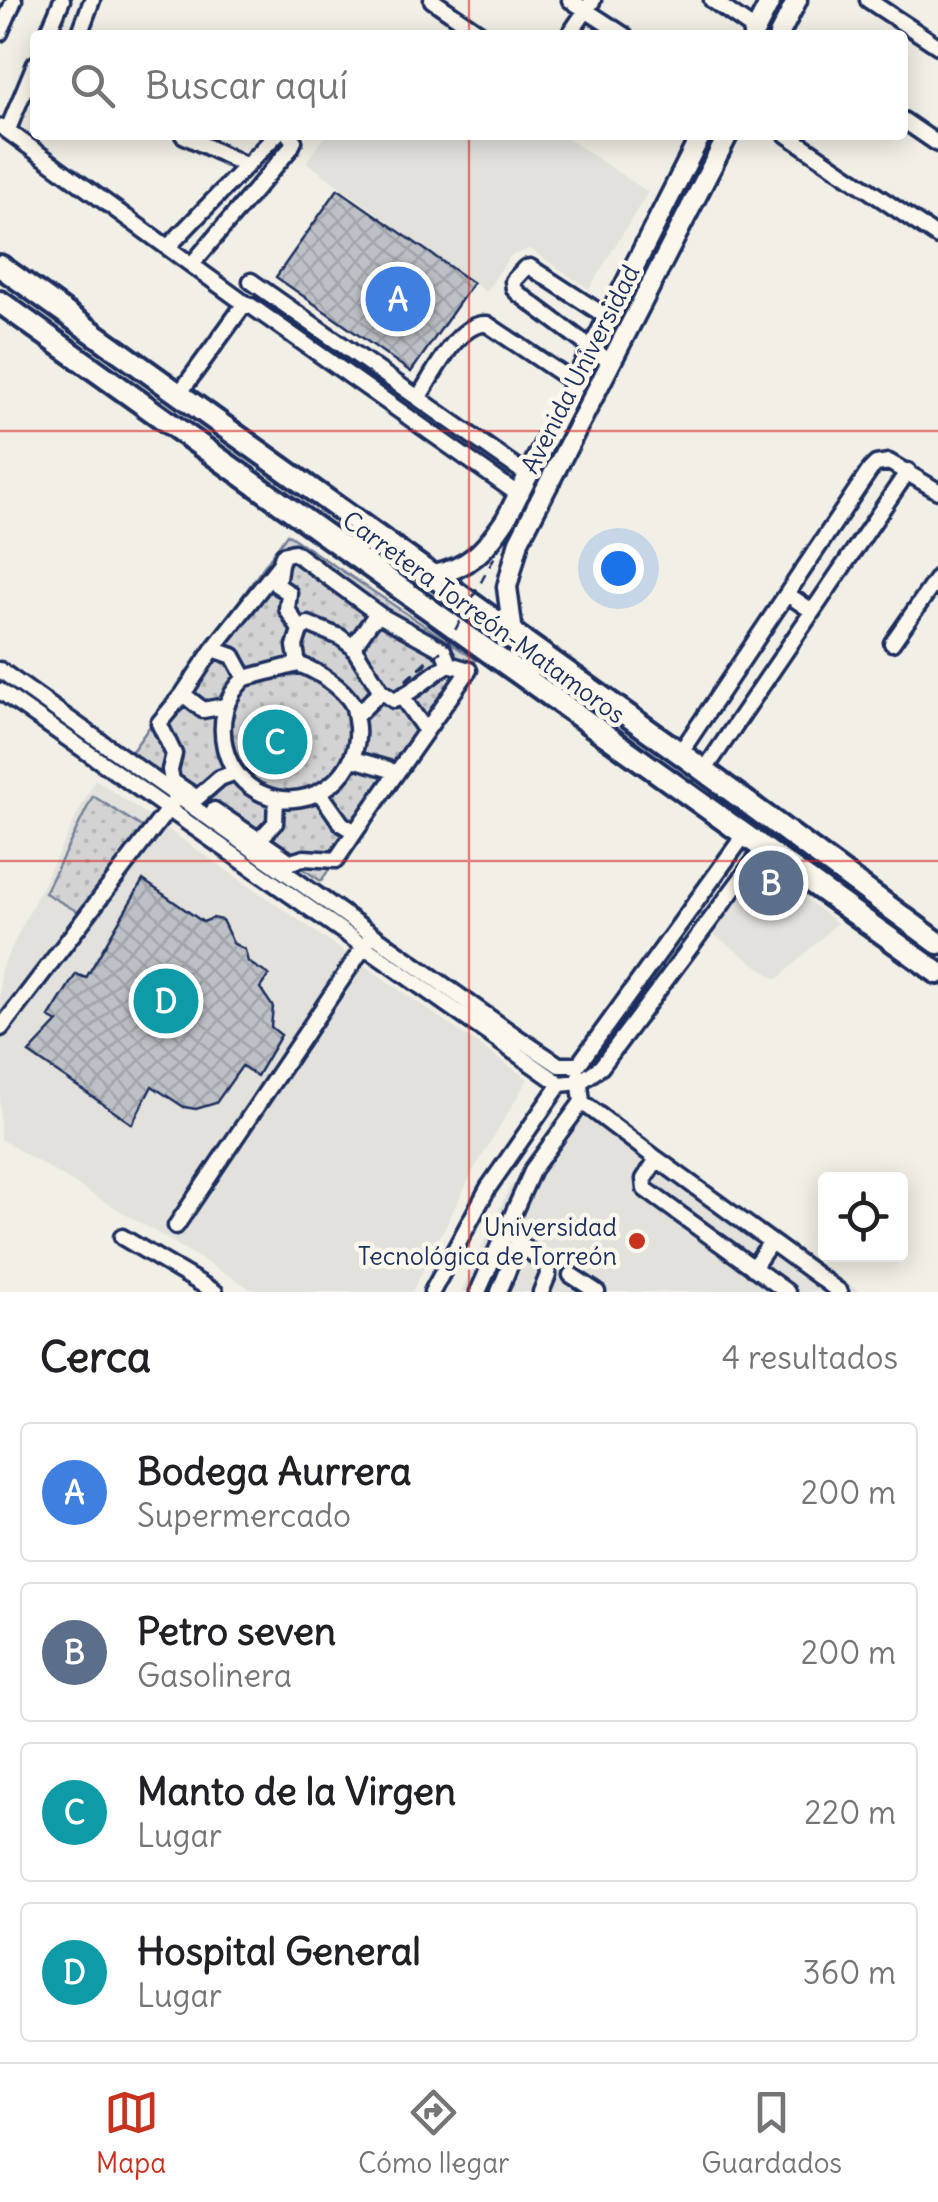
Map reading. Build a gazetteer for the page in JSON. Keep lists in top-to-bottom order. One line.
{"streets":{"highway":["Carretera Torreón-Matamoros"],"main road":["Avenida Universidad"]},"places":["Universidad Tecnológica de Torreón"],"page":{"search":"Buscar aquí","pins":["A","C","B","D"],"heading":["Cerca","4 resultados"],"list":[{"mark":"A","name":"Bodega Aurrera","note":"Supermercado","value":"200 m"},{"mark":"B","name":"Petro seven","note":"Gasolinera","value":"200 m"},{"mark":"C","name":"Manto de la Virgen","note":"Lugar","value":"220 m"},{"mark":"D","name":"Hospital General","note":"Lugar","value":"360 m"}],"nav":["Mapa","Cómo llegar","Guardados"]}}
